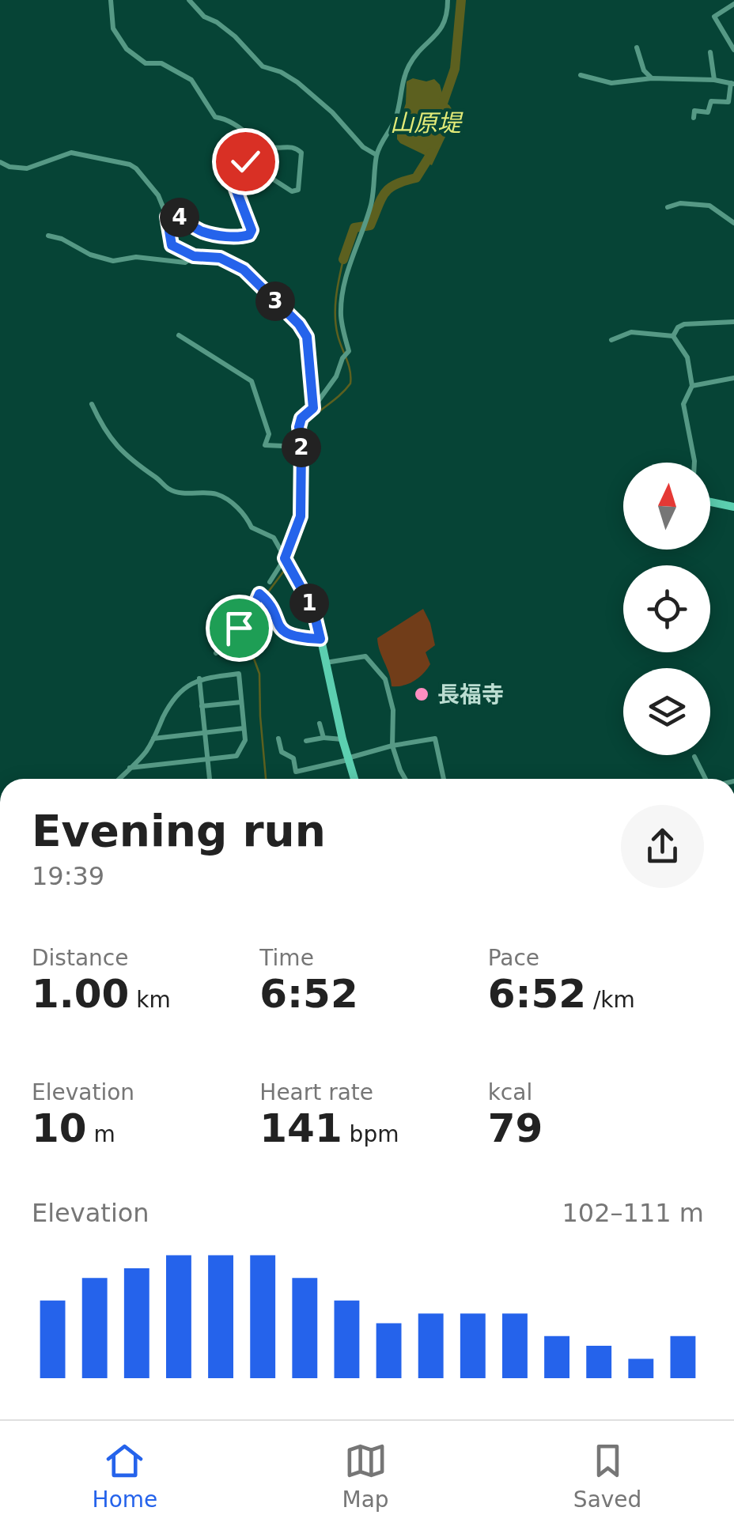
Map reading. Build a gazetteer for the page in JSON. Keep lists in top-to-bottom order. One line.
{"water":["山原堤"],"places":["長福寺"],"north":"top","page":{"pins":["4","3","2","1"],"heading":["Evening run","19:39"],"stats":[["Distance","1.00 km"],["Time","6:52"],["Pace","6:52 /km"],["Elevation","10 m"],["Heart rate","141 bpm"],["kcal","79"]],"chart":["Elevation","102–111 m"],"tabs":["Home","Map","Saved"]}}
